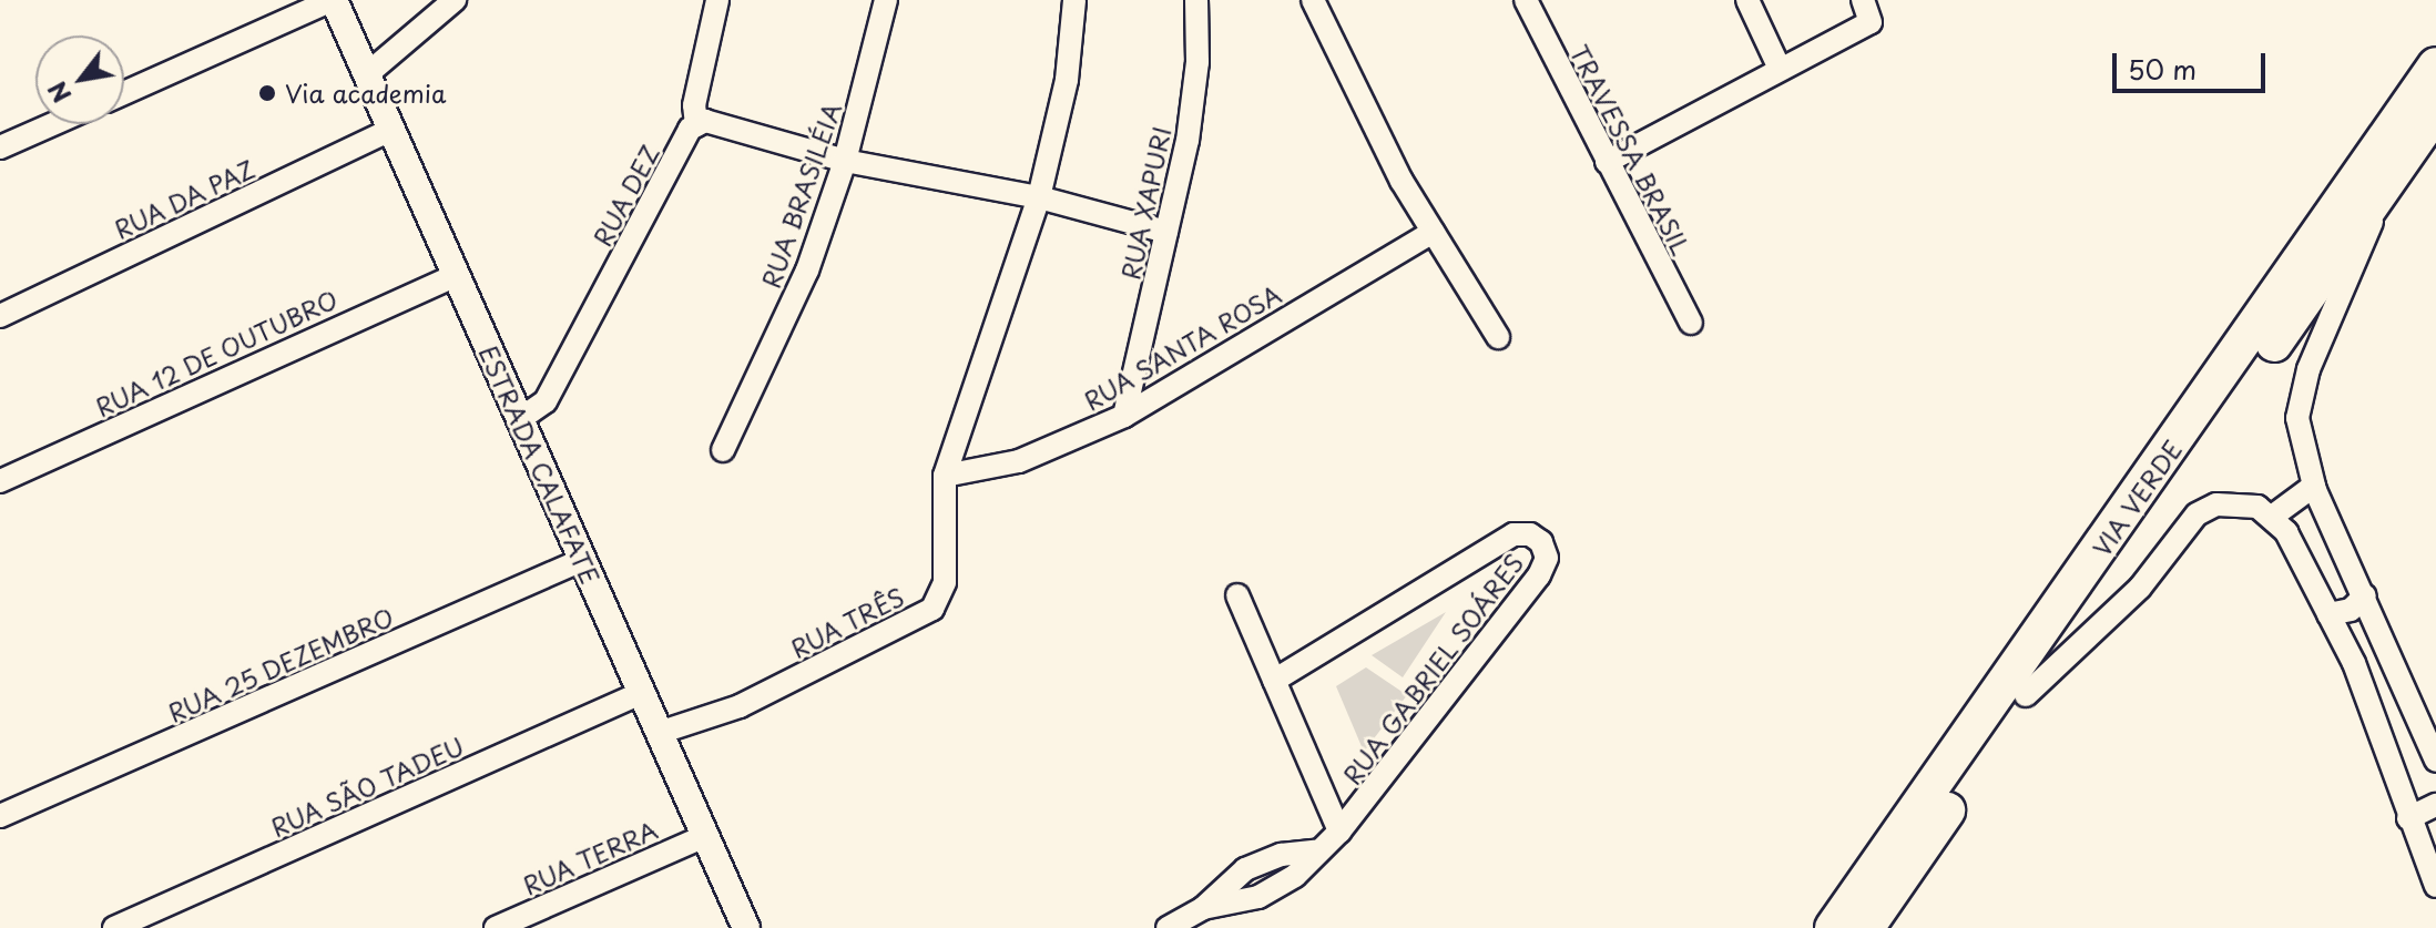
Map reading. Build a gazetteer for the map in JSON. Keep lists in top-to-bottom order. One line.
{"streets":{"main road":["VIA VERDE"],"street":["TRAVESSA BRASIL","RUA DEZ","RUA BRASILÉIA","RUA DA PAZ","RUA XAPURI","RUA SANTA ROSA","RUA 12 DE OUTUBRO","ESTRADA CALAFATE","RUA TRÊS","RUA 25 DEZEMBRO","RUA GABRIEL SOÁRES","RUA SÃO TADEU","RUA TERRA"]},"crossings":[["RUA DEZ","ESTRADA CALAFATE"],["RUA DA PAZ","ESTRADA CALAFATE"],["RUA XAPURI","RUA SANTA ROSA"],["RUA SANTA ROSA","RUA TRÊS"],["RUA 12 DE OUTUBRO","ESTRADA CALAFATE"],["ESTRADA CALAFATE","RUA TRÊS"],["ESTRADA CALAFATE","RUA 25 DEZEMBRO"],["ESTRADA CALAFATE","RUA SÃO TADEU"],["ESTRADA CALAFATE","RUA TERRA"]],"places":["Via academia"],"scale_bar":"50 m","north":"bottom left"}
